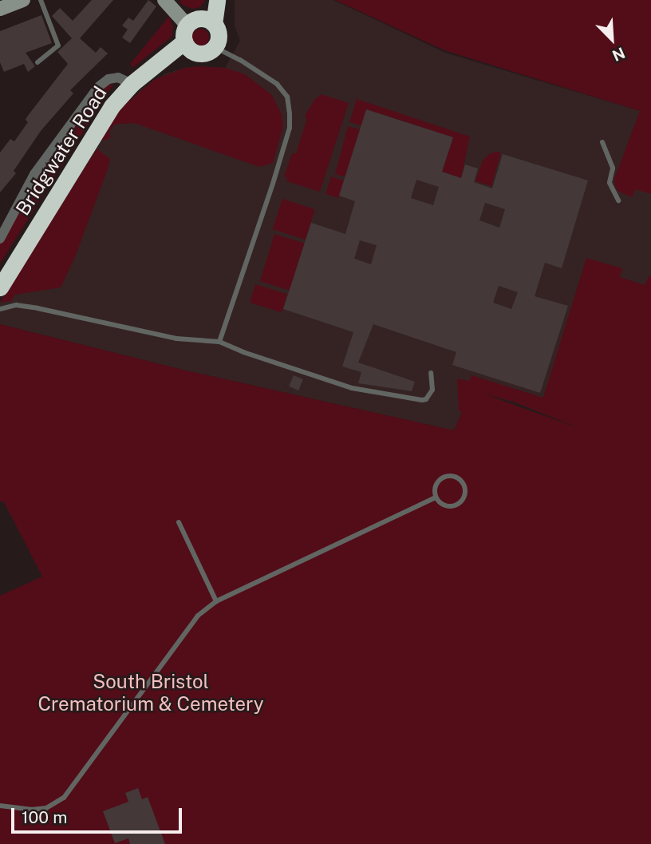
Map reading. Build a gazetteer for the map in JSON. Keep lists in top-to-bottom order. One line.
{"streets":{"highway":["Bridgwater Road"]},"parks":["South Bristol Crematorium & Cemetery"],"scale_bar":"100 m","north":"bottom right"}
